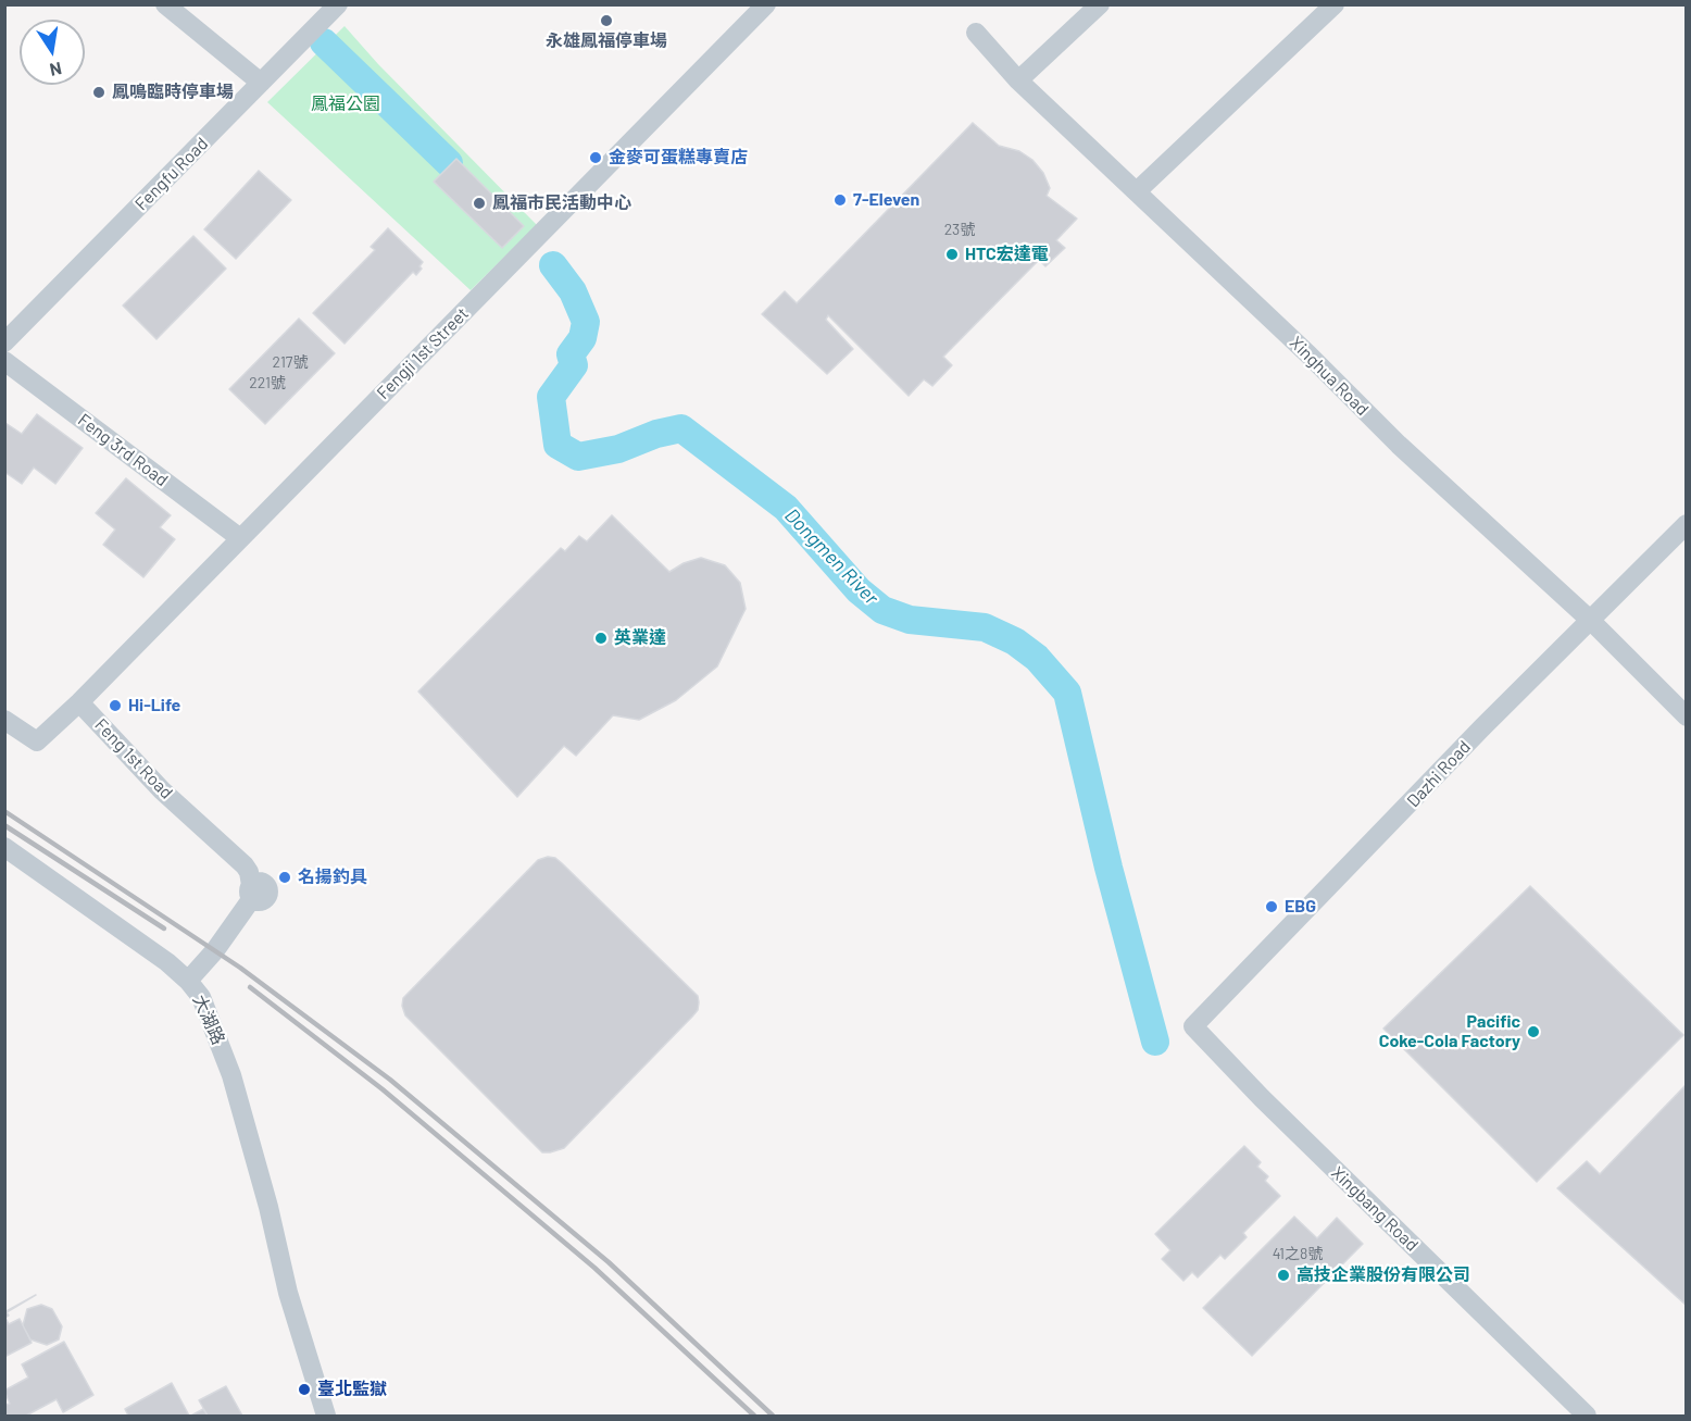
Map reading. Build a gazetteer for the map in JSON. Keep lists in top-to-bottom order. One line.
{"streets":{"street":["Fengfu Road","Fengji 1st Street","Xinghua Road","Feng 3rd Road","Feng 1st Road","Dazhi Road","大湖路","Xingbang Road"]},"crossings":[["Fengji 1st Street","Feng 3rd Road"],["Fengji 1st Street","Feng 1st Road"],["Xinghua Road","Dazhi Road"],["Feng 1st Road","大湖路"],["Dazhi Road","Xingbang Road"]],"water":["Dongmen River"],"parks":["鳳福公園"],"places":["永雄鳳福停車場","鳳鳴臨時停車場","金麥可蛋糕專賣店","7-Eleven","鳳福市民活動中心","HTC宏達電","英業達","Hi-Life","名揚釣具","EBG","Pacific Coke-Cola Factory","高技企業股份有限公司","臺北監獄"],"house_numbers":["23號","217號","221號","41之8號"],"north":"bottom"}
